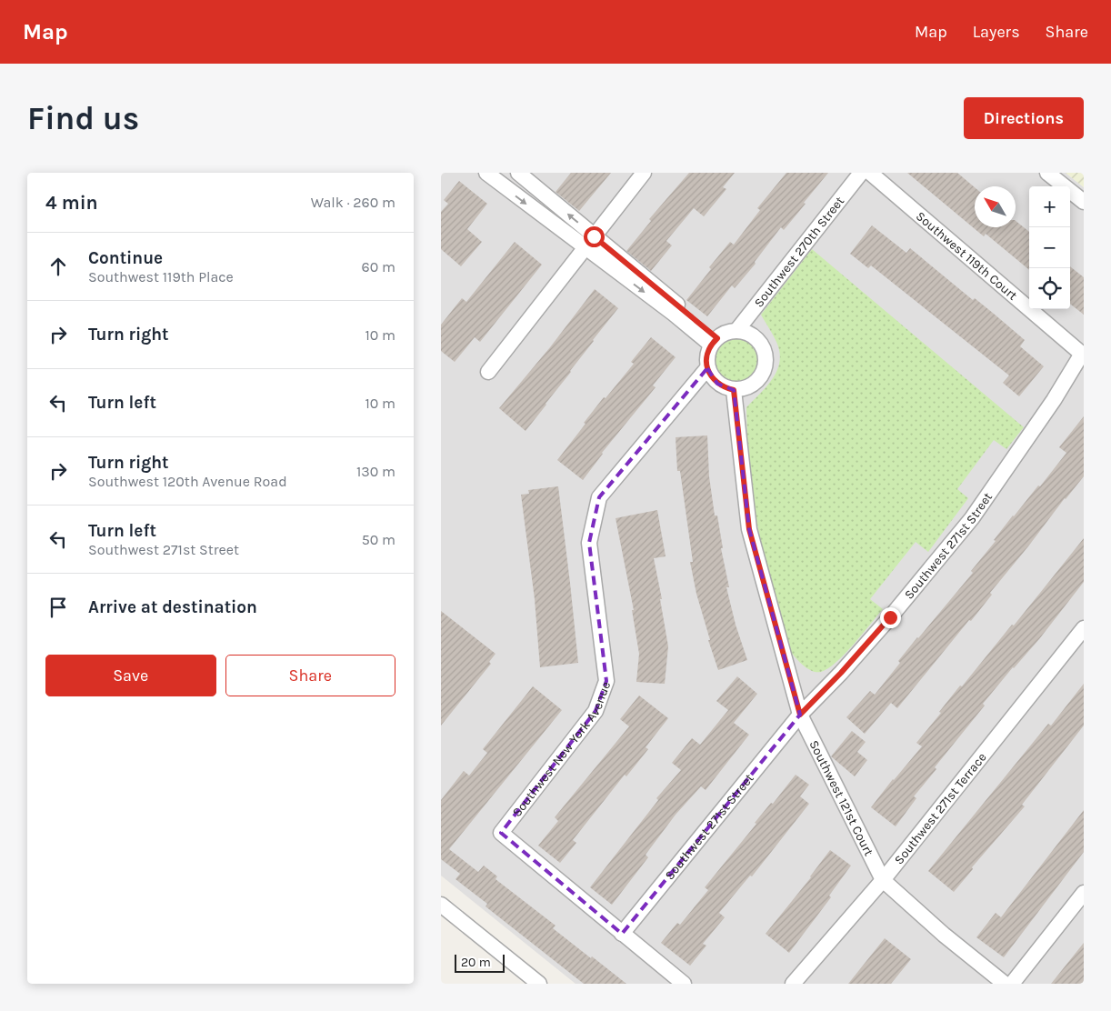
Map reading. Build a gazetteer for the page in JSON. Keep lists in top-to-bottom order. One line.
{"streets":{"street":["Southwest 270th Street","Southwest 119th Court","Southwest 271st Street","Southwest New York Avenue","Southwest 121st Court","Southwest 271st Terrace"]},"crossings":[["Southwest 270th Street","Southwest New York Avenue"],["Southwest 270th Street","Southwest 121st Court"],["Southwest 119th Court","Southwest 271st Street"],["Southwest 271st Street","Southwest New York Avenue"],["Southwest 271st Street","Southwest 121st Court"],["Southwest New York Avenue","Southwest 121st Court"],["Southwest 121st Court","Southwest 271st Terrace"]],"scale_bar":"20 m","north":"top left","page":{"header":"Map","nav":["Map","Layers","Share"],"buttons":["Directions",["Save","Share"]],"title":"Find us","heading":["4 min","Walk · 260 m"],"map_buttons":["+","−"],"list":[["Continue","Southwest 119th Place","60 m"],["Turn right","10 m"],["Turn left","10 m"],["Turn right","Southwest 120th Avenue Road","130 m"],["Turn left","Southwest 271st Street","50 m"],"Arrive at destination"],"scale":"20 m"}}
